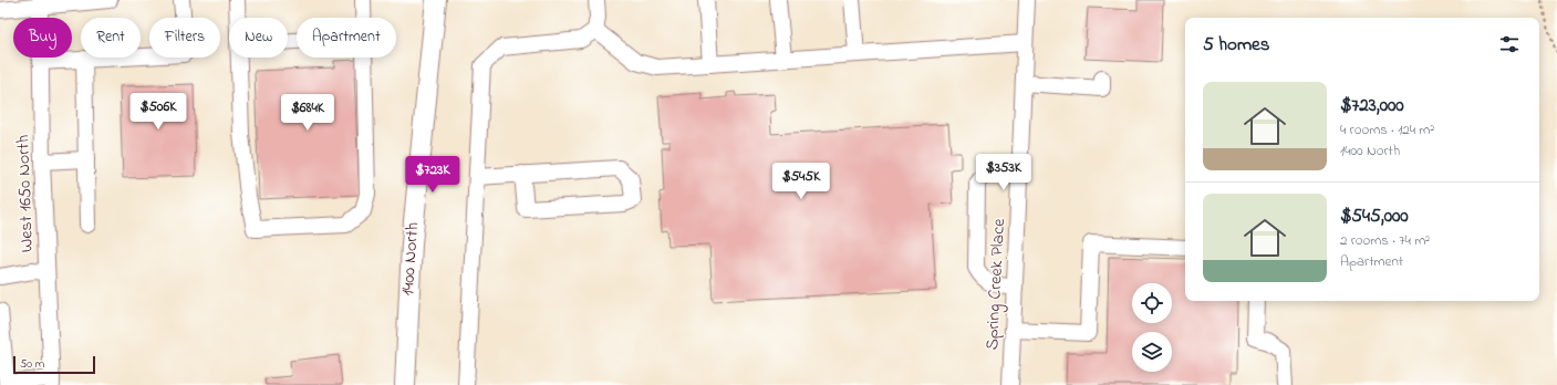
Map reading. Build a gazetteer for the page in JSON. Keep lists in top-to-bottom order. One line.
{"streets":{"main road":["1400 North"],"street":["West 1650 North","Spring Creek Place"]},"scale_bar":"50 m","page":{"chip":["Buy","Rent","Filters","New","Apartment"],"heading":"5 homes","list":[{"name":"$723,000","note":"4 rooms · 124 m² · 1400 North"},{"name":"$545,000","note":"2 rooms · 74 m² · Apartment"}],"price":["$506K","$684K","$353K","$723K","$545K"],"scale":"50 m"}}
